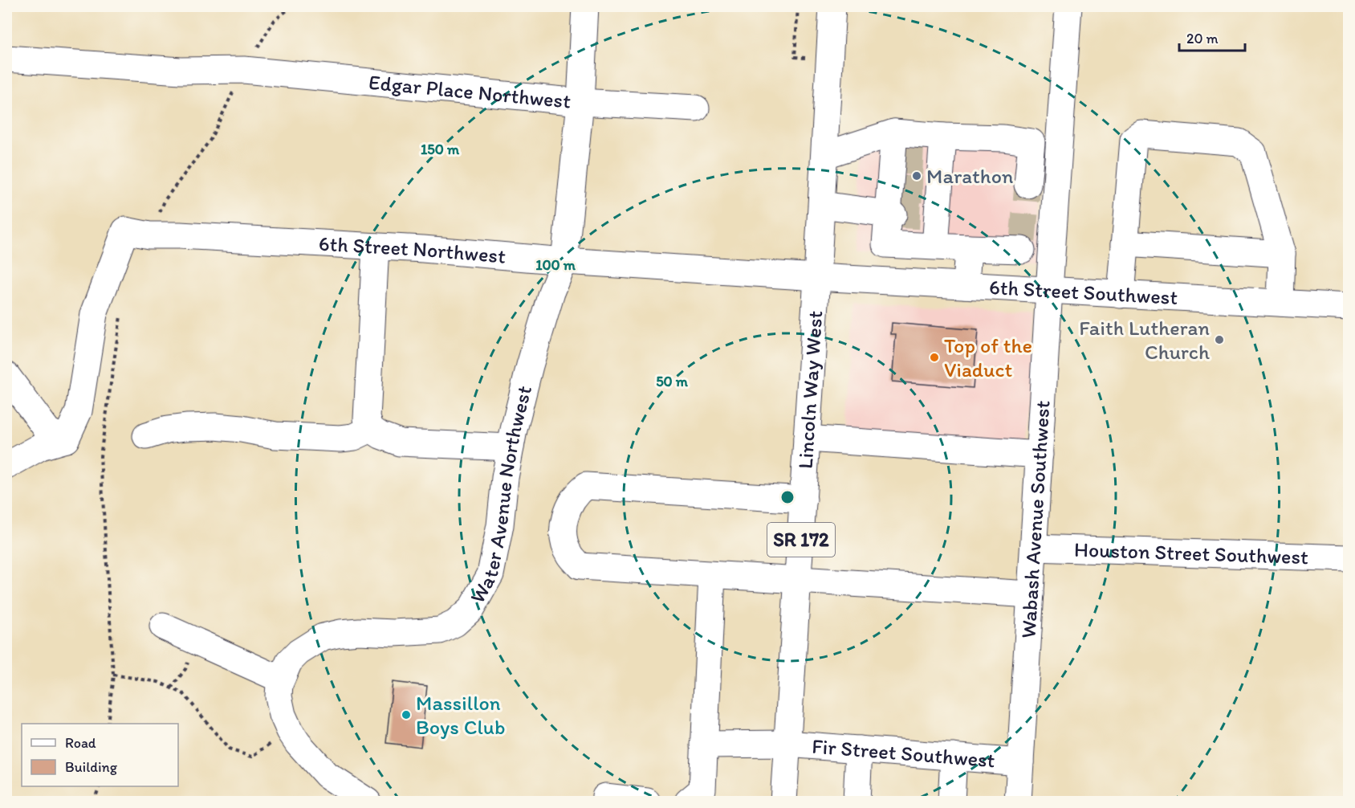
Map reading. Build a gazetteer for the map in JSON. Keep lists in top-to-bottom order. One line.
{"streets":{"street":["Edgar Place Northwest","6th Street Northwest","6th Street Southwest","Lincoln Way West","Water Avenue Northwest","Wabash Avenue Southwest","SR 172","Houston Street Southwest","Fir Street Southwest"]},"crossings":[["Edgar Place Northwest","Water Avenue Northwest"],["6th Street Northwest","6th Street Southwest"],["6th Street Northwest","Lincoln Way West"],["6th Street Northwest","Water Avenue Northwest"],["6th Street Southwest","Lincoln Way West"],["6th Street Southwest","Wabash Avenue Southwest"],["Lincoln Way West","Fir Street Southwest"],["Wabash Avenue Southwest","Houston Street Southwest"],["Wabash Avenue Southwest","Fir Street Southwest"]],"places":["Marathon","Faith Lutheran Church","Top of the Viaduct","Massillon Boys Club"],"legend":["Road","Building"],"scale_bar":"20 m","rings":["150 m","100 m","50 m"]}
